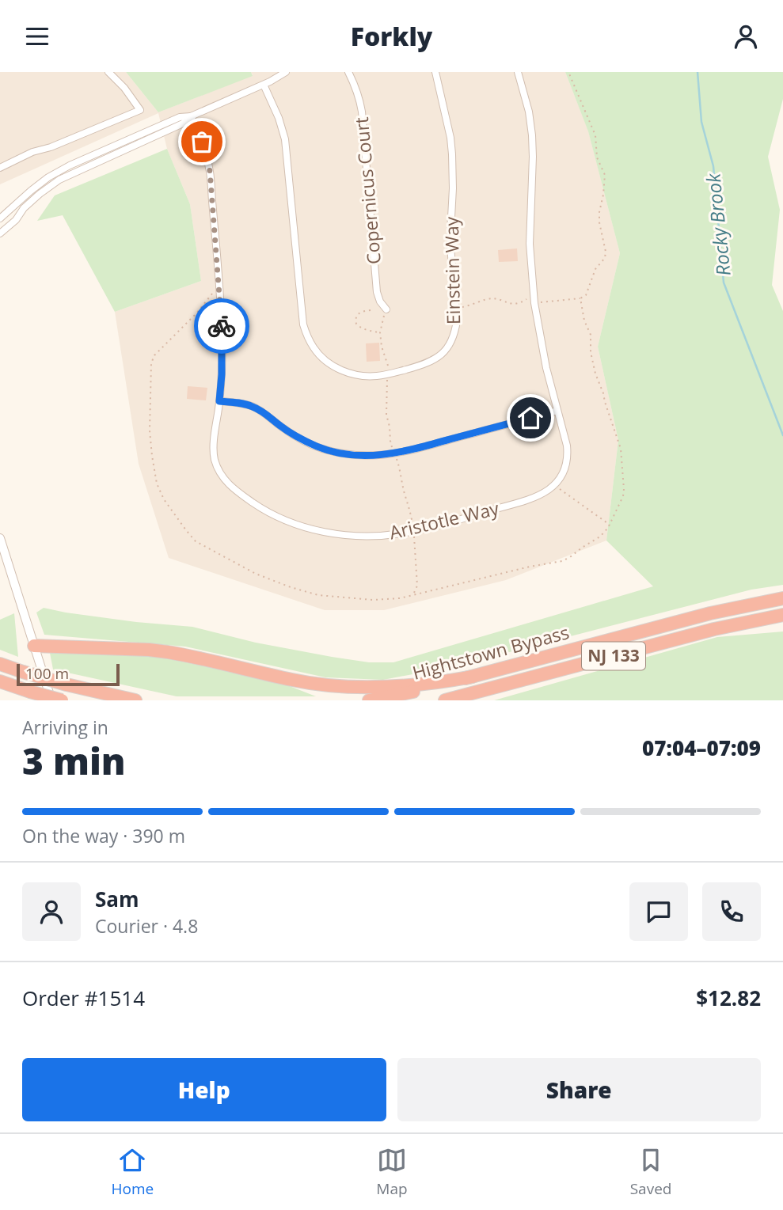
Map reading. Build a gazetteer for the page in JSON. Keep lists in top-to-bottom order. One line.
{"streets":{"highway":["Hightstown Bypass","NJ 133"],"street":["Copernicus Court","Einstein Way","Aristotle Way"]},"water":["Rocky Brook"],"scale_bar":"100 m","page":{"header":"Forkly","scale":"100 m","heading":["3 min","Arriving in","07:04–07:09"],"panel":["Sam","Courier · 4.8","Order #1514","$12.82"],"bar":"On the way · 390 m","buttons":["Help","Share"],"tabs":["Home","Map","Saved"]}}
